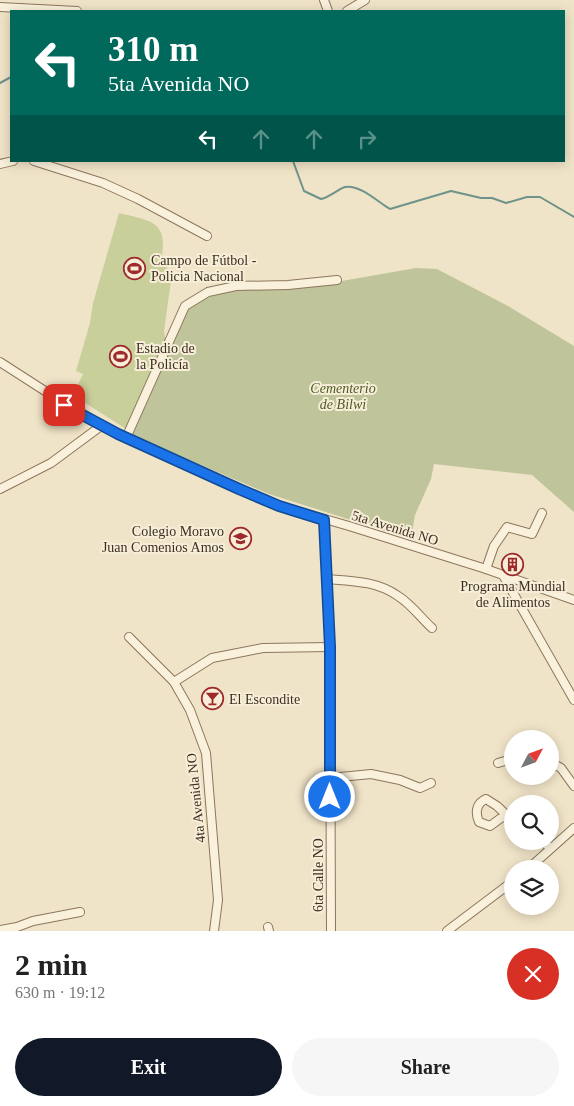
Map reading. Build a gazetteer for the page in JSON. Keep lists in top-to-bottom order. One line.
{"streets":{"street":["5ta Avenida NO","4ta Avenida NO","6ta Calle NO"]},"crossings":[["5ta Avenida NO","6ta Calle NO"]],"parks":["Cementerio de Bilwi"],"places":{"sports":["Campo de Fútbol - Policia Nacional","Estadio de la Policía"],"school or university":["Colegio Moravo Juan Comenios Amos"],"building":["Programa Mundial de Alimentos"],"bar":["El Escondite"]},"north":"top right","page":{"turn":["310 m","5ta Avenida NO"],"heading":["2 min","630 m · 19:12"],"buttons":["Exit","Share"]}}
